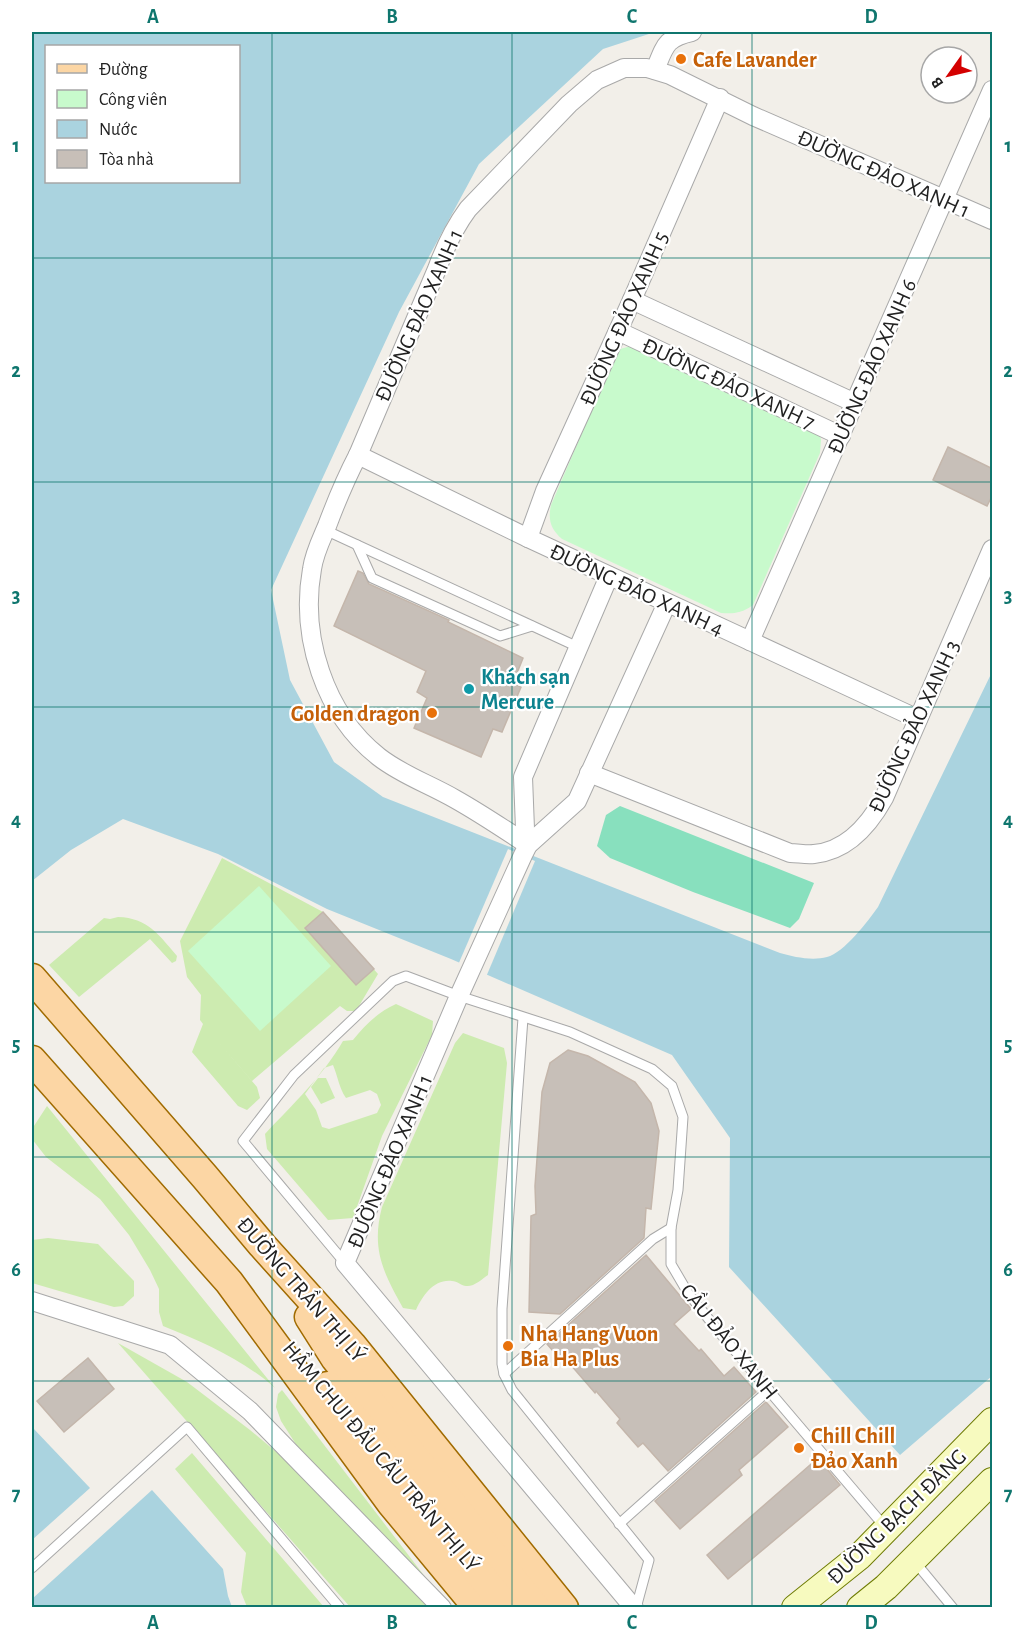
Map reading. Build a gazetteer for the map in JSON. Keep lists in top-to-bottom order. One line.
{"streets":{"main road":["ĐƯỜNG TRẦN THỊ LÝ","HẦM CHUI ĐẦU CẦU TRẦN THỊ LÝ","ĐƯỜNG BẠCH ĐẰNG"],"street":["ĐƯỜNG ĐẢO XANH 1","ĐƯỜNG ĐẢO XANH 5","ĐƯỜNG ĐẢO XANH 6","ĐƯỜNG ĐẢO XANH 7","ĐƯỜNG ĐẢO XANH 4","ĐƯỜNG ĐẢO XANH 3"],"lane":["CẦU ĐẢO XANH"]},"crossings":[["ĐƯỜNG ĐẢO XANH 1","ĐƯỜNG ĐẢO XANH 5"],["ĐƯỜNG ĐẢO XANH 1","ĐƯỜNG ĐẢO XANH 6"],["ĐƯỜNG ĐẢO XANH 1","ĐƯỜNG ĐẢO XANH 4"],["ĐƯỜNG ĐẢO XANH 1","ĐƯỜNG ĐẢO XANH 3"],["ĐƯỜNG ĐẢO XANH 1","CẦU ĐẢO XANH"],["ĐƯỜNG ĐẢO XANH 5","ĐƯỜNG ĐẢO XANH 7"],["ĐƯỜNG ĐẢO XANH 5","ĐƯỜNG ĐẢO XANH 4"],["ĐƯỜNG ĐẢO XANH 6","ĐƯỜNG ĐẢO XANH 7"],["ĐƯỜNG ĐẢO XANH 6","ĐƯỜNG ĐẢO XANH 4"],["ĐƯỜNG ĐẢO XANH 4","ĐƯỜNG ĐẢO XANH 3"],["ĐƯỜNG TRẦN THỊ LÝ","HẦM CHUI ĐẦU CẦU TRẦN THỊ LÝ"],["CẦU ĐẢO XANH","ĐƯỜNG BẠCH ĐẰNG"]],"places":["Cafe Lavander","Khách sạn Mercure","Golden dragon","Nha Hang Vuon Bia Ha Plus","Chill Chill Đảo Xanh"],"legend":["Đường","Công viên","Nước","Tòa nhà"],"north":"bottom left","grid":{"columns":["A","B","C","D"],"rows":["1","2","3","4","5","6","7"]}}
